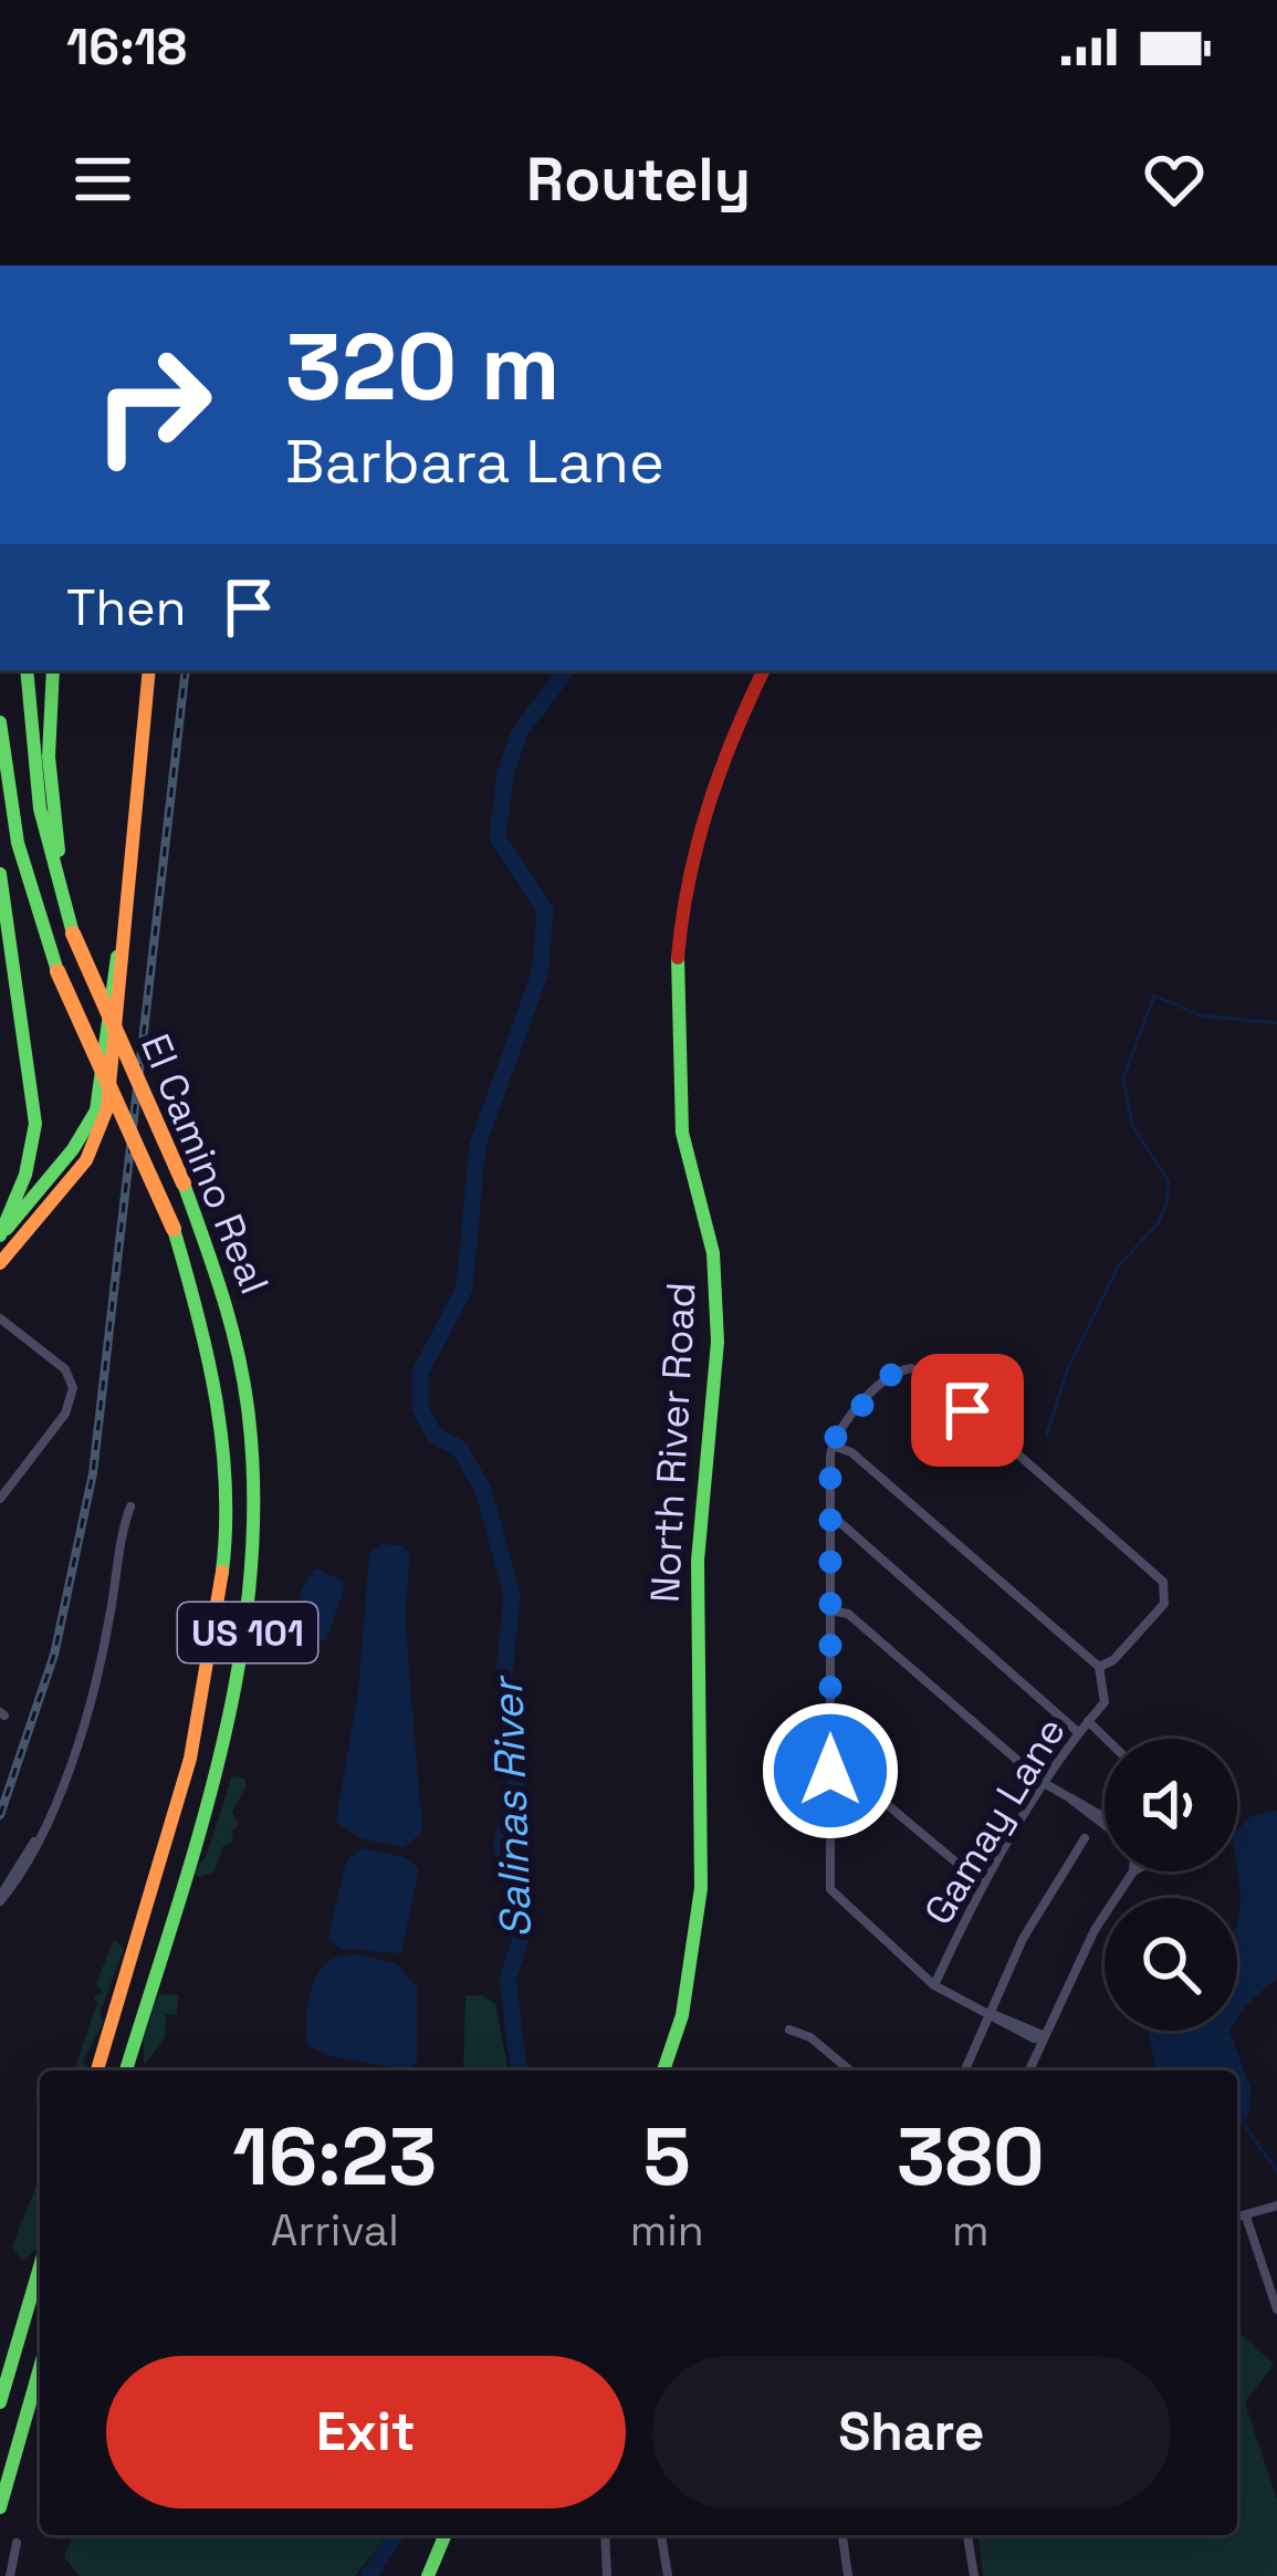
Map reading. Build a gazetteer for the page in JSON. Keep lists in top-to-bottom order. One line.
{"streets":{"main road":["El Camino Real","North River Road","US 101"],"street":["Gamay Lane"]},"water":["Salinas River"],"page":{"status":"16:18","header":"Routely","turn":["320 m","Barbara Lane"],"then":"Then","eta":["16:23","Arrival","5","min","380","m"],"buttons":["Exit","Share"]}}
